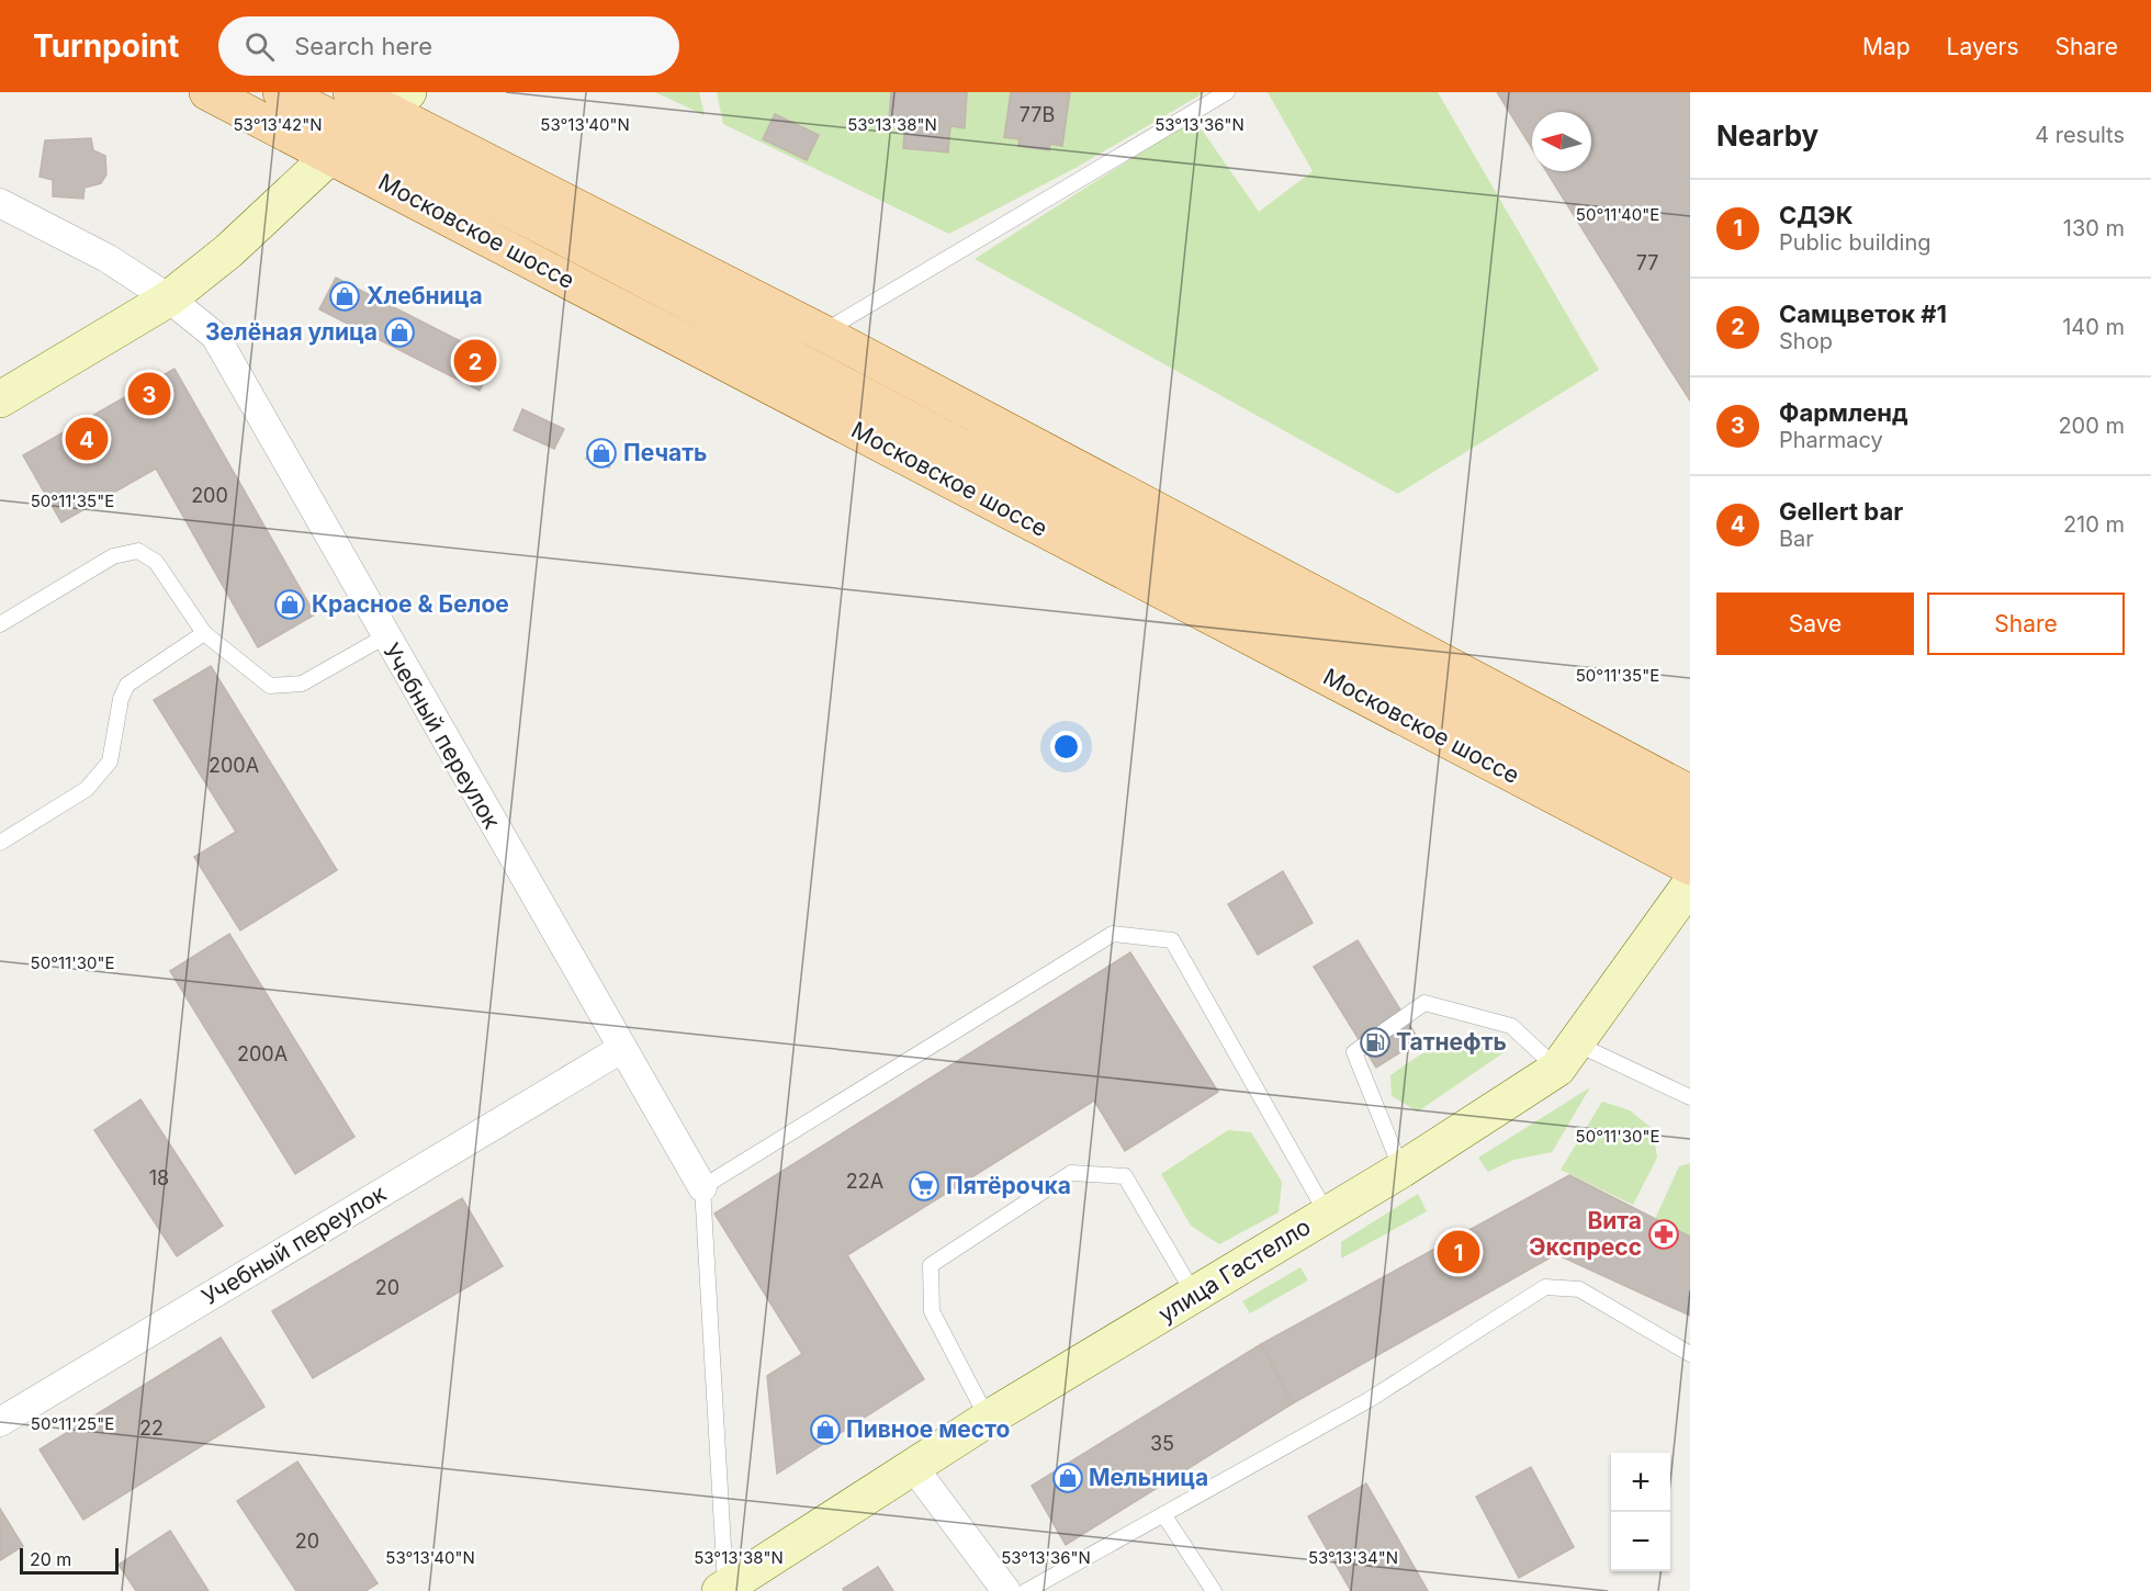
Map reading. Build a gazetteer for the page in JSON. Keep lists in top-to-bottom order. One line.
{"streets":{"main road":["Московское шоссе"],"street":["Учебный переулок","улица Гастелло"]},"places":{"shop":["Хлебница","Зелёная улица","Печать","Красное & Белое","Пивное место","Мельница"],"fuel station":["Татнефть"],"supermarket":["Пятёрочка"],"pharmacy":["Вита Экспресс"]},"house_numbers":["77В","77","200","200А","200А","18","22А","20","22","35","20"],"scale_bar":"20 m","north":"left","page":{"header":"Turnpoint","search":"Search here","nav":["Map","Layers","Share"],"heading":["Nearby","4 results"],"list":[{"mark":"1","name":"СДЭК","note":"Public building","value":"130 m"},{"mark":"2","name":"Самцветок #1","note":"Shop","value":"140 m"},{"mark":"3","name":"Фармленд","note":"Pharmacy","value":"200 m"},{"mark":"4","name":"Gellert bar","note":"Bar","value":"210 m"}],"pins":["2","3","4","1"],"buttons":["Save","Share"],"map_buttons":["+","−"],"scale":"20 m"},"coordinates":["53°13'42\"N","53°13'40\"N","53°13'38\"N","53°13'36\"N","50°11'40\"E","50°11'35\"E","50°11'30\"E","50°11'25\"E","53°13'34\"N"]}
